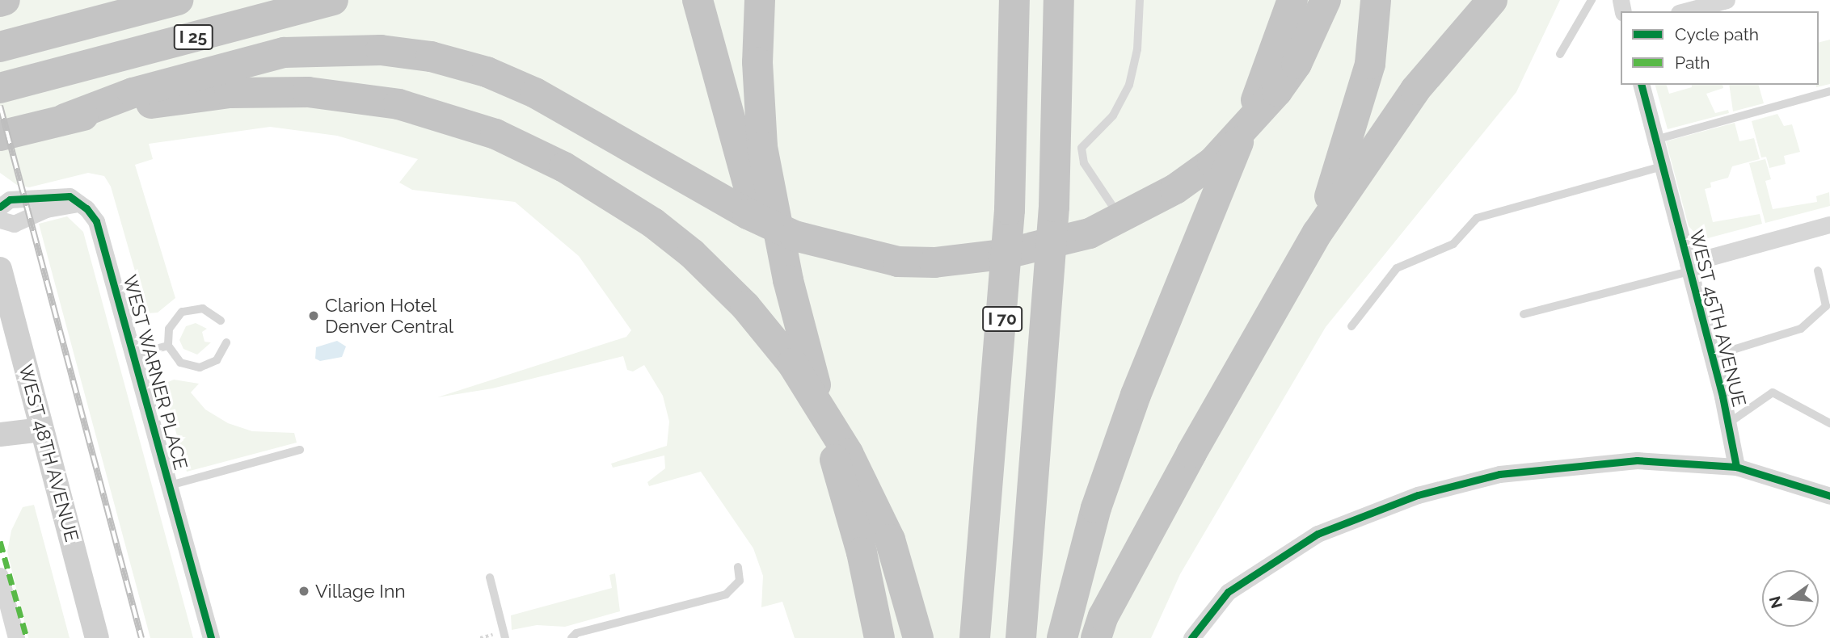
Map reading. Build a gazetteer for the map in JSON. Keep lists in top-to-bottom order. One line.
{"streets":{"highway":["I 25","I 70"],"street":["WEST 45TH AVENUE","WEST WARNER PLACE","WEST 48TH AVENUE"]},"places":["Clarion Hotel Denver Central","Village Inn"],"legend":["Cycle path","Path"],"north":"left"}
